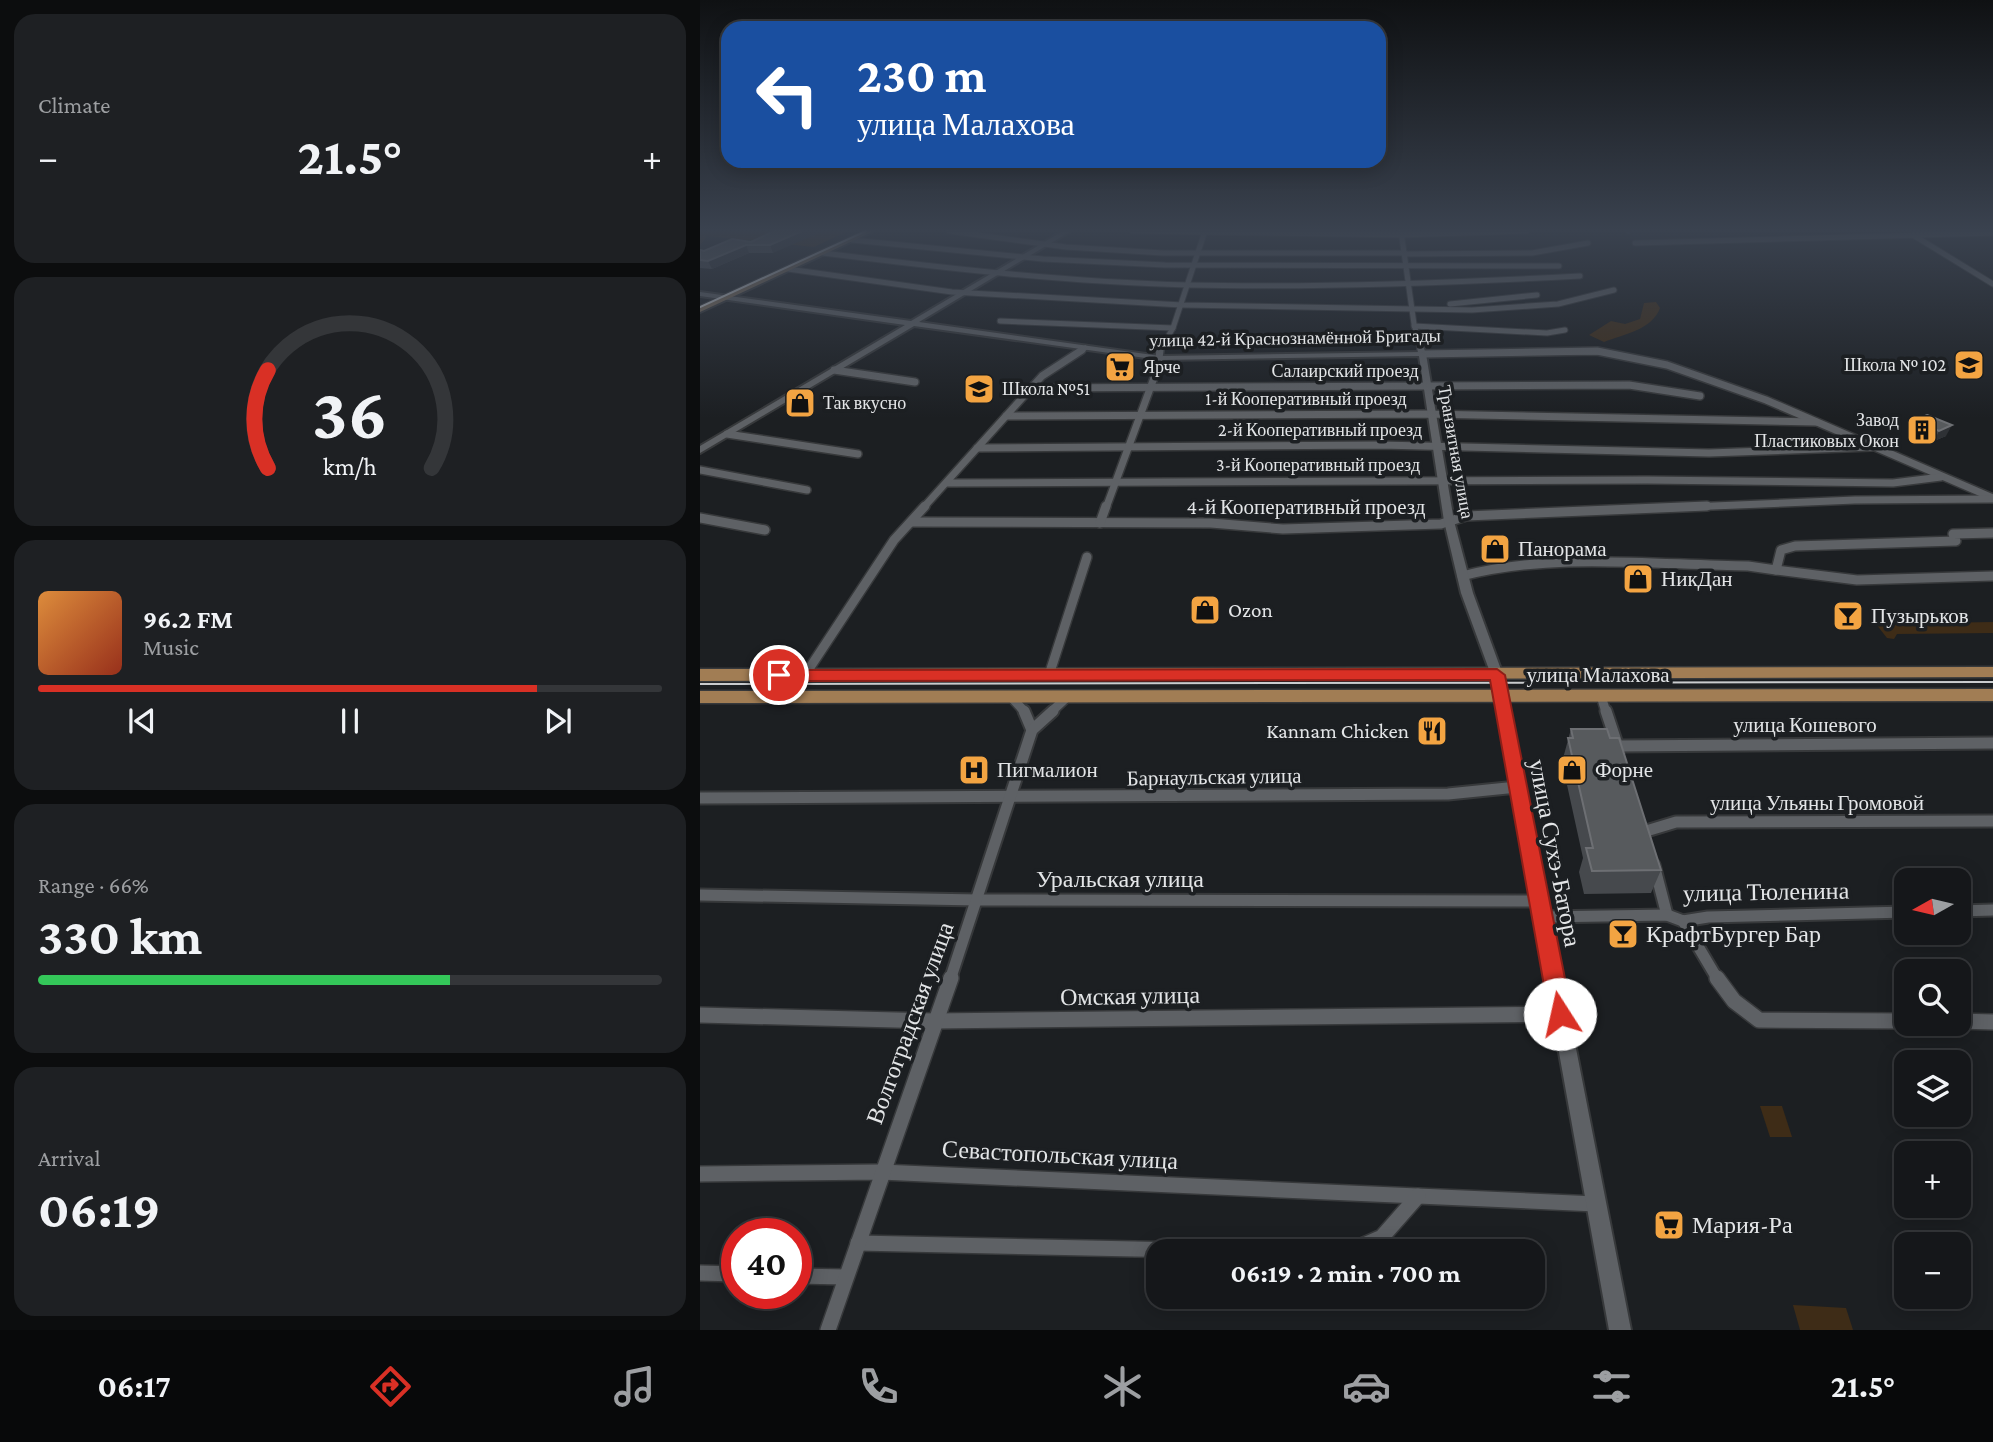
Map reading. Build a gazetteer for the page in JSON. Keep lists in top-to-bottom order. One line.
{"streets":{"main road":["улица Малахова"],"street":["улица 42-й Краснознамённой Бригады","Салаирский проезд","1-й Кооперативный проезд","2-й Кооперативный проезд","Транзитная улица","3-й Кооперативный проезд","4-й Кооперативный проезд","улица Кошевого","Барнаульская улица","улица Ульяны Громовой","улица Сухэ-Батора","Уральская улица","улица Тюленина","Омская улица","Волгоградская улица","Севастопольская улица"]},"crossings":[["улица 42-й Краснознамённой Бригады","1-й Кооперативный проезд"],["улица 42-й Краснознамённой Бригады","2-й Кооперативный проезд"],["улица 42-й Краснознамённой Бригады","Транзитная улица"],["улица 42-й Краснознамённой Бригады","3-й Кооперативный проезд"],["улица 42-й Краснознамённой Бригады","4-й Кооперативный проезд"],["Салаирский проезд","Транзитная улица"],["1-й Кооперативный проезд","Транзитная улица"],["2-й Кооперативный проезд","Транзитная улица"],["Транзитная улица","3-й Кооперативный проезд"],["Транзитная улица","4-й Кооперативный проезд"],["Транзитная улица","улица Малахова"],["Транзитная улица","улица Сухэ-Батора"],["улица Малахова","улица Сухэ-Батора"],["Барнаульская улица","улица Сухэ-Батора"],["Барнаульская улица","Волгоградская улица"],["улица Ульяны Громовой","улица Тюленина"],["улица Сухэ-Батора","Уральская улица"],["улица Сухэ-Батора","улица Тюленина"],["улица Сухэ-Батора","Омская улица"],["улица Сухэ-Батора","Севастопольская улица"],["Уральская улица","улица Тюленина"],["Уральская улица","Волгоградская улица"],["Омская улица","Волгоградская улица"],["Волгоградская улица","Севастопольская улица"]],"places":{"school or university":["Школа № 102","Школа №51"],"supermarket":["Ярче","Мария-Ра"],"shop":["Так вкусно","Панорама","НикДан","Ozon","Форне"],"building":["Завод Пластиковых Окон"],"bar":["Пузырьков","КрафтБургер Бар"],"restaurant":["Kannam Chicken"],"hospital":["Пигмалион"]},"north":"left","page":{"tile":["Climate",["Range · 66%","330 km"],["Arrival","06:19"]],"turn":["230 m","улица Малахова"],"heat":["−","21.5°","+"],"song":["96.2 FM","Music"],"map_buttons":["+","−"],"limit":"40","trip":"06:19 · 2 min · 700 m","tabs":["06:17","21.5°"],"gauge":["36","km/h"]}}
